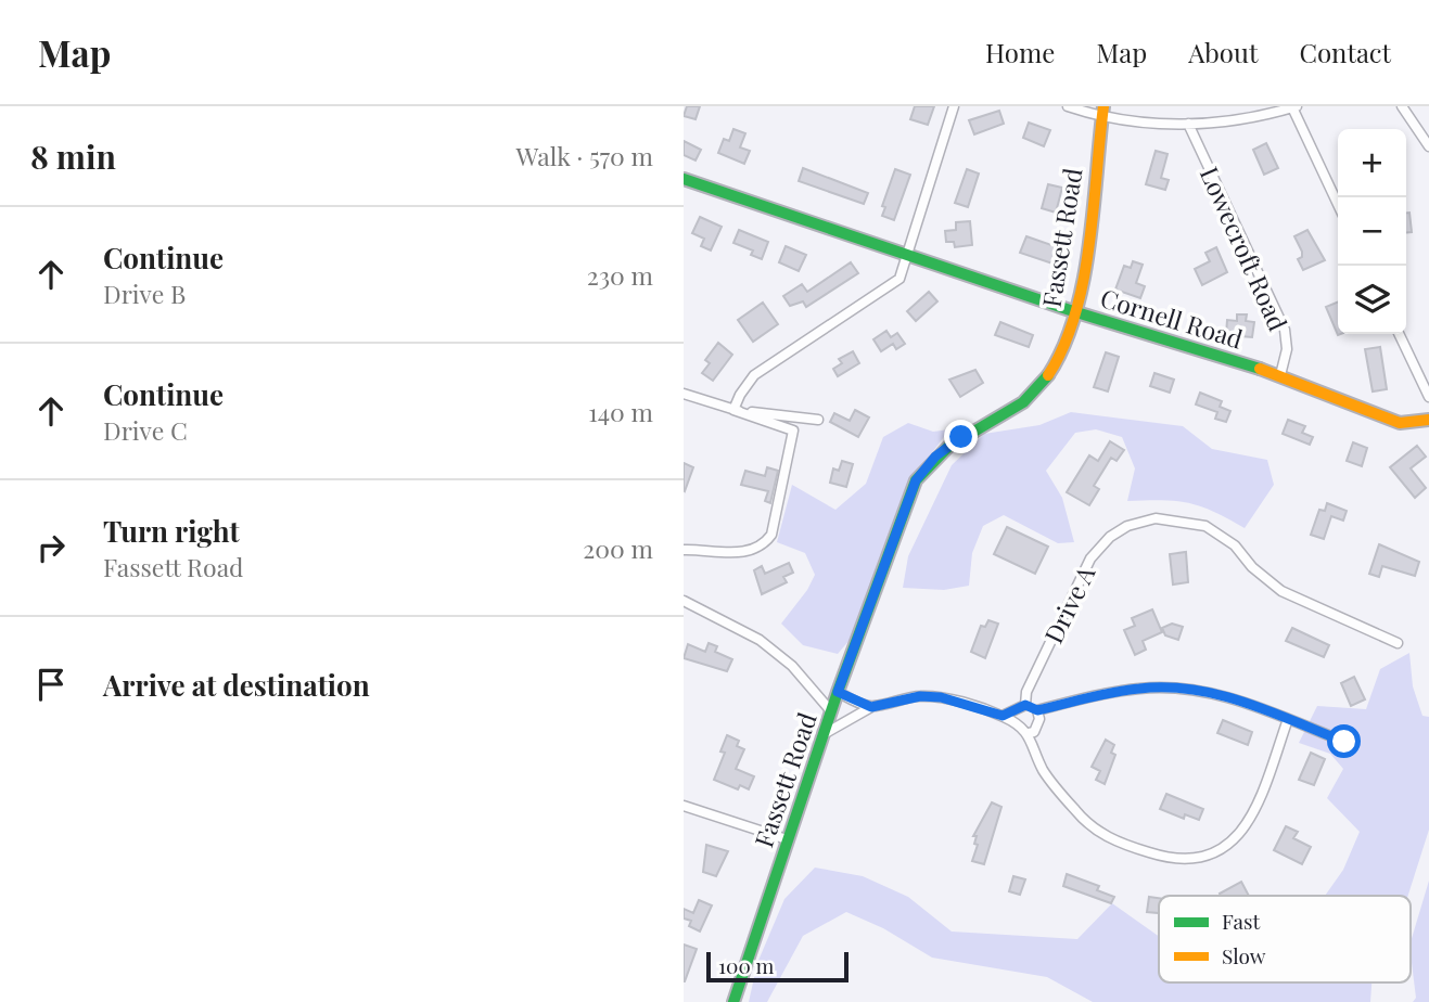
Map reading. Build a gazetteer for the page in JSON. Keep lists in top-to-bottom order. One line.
{"streets":{"street":["Fassett Road","Lowecroft Road","Cornell Road","Drive A"]},"crossings":[["Fassett Road","Cornell Road"],["Lowecroft Road","Cornell Road"]],"legend":["Fast","Slow"],"scale_bar":"100 m","page":{"header":"Map","nav":["Home","Map","About","Contact"],"heading":["8 min","Walk · 570 m"],"map_buttons":["+","−"],"list":[["Continue","Drive B","230 m"],["Continue","Drive C","140 m"],["Turn right","Fassett Road","200 m"],"Arrive at destination"],"scale":"100 m"}}
